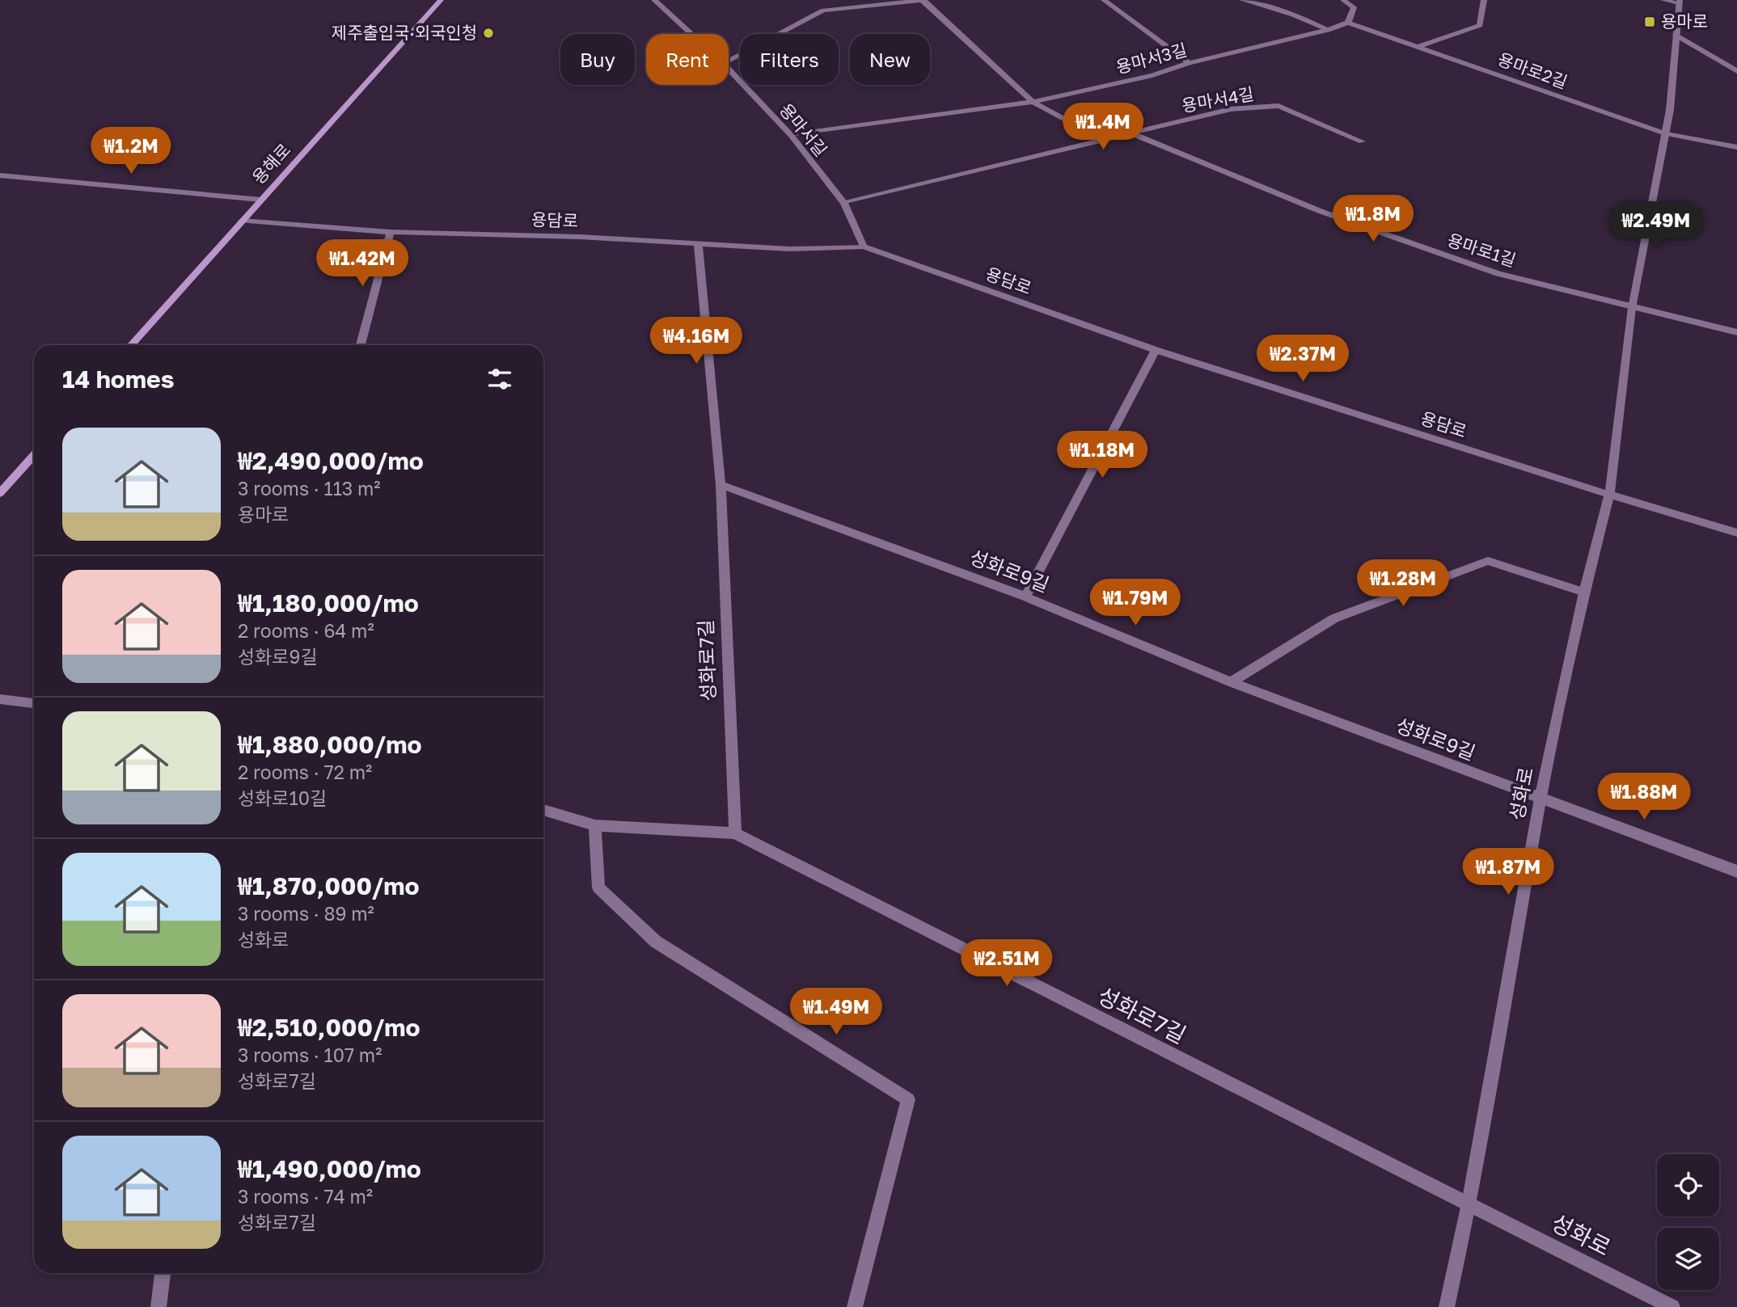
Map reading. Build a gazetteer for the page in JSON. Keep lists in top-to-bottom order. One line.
{"streets":{"main road":["용해로"],"street":["용마서3길","용마로2길","용마서4길","용마서길","용담로","용마로1길","성화로9길","성화로7길","성화로"]},"crossings":[["용마서3길","용마로2길"],["용마서3길","용마서길"],["용마서4길","용마서길"],["용마서4길","용마로1길"],["용마서길","용담로"],["용해로","용담로"],["용담로","성화로"],["성화로9길","성화로7길"],["성화로9길","성화로"],["성화로7길","성화로"]],"places":{"transit":["용마로"],"other":["제주출입국·외국인청"]},"page":{"chip":["Buy","Rent","Filters","New"],"price":["₩1.4M","₩1.2M","₩1.8M","₩2.49M","₩1.42M","₩4.16M","₩2.37M","₩1.18M","₩1.28M","₩1.79M","₩1.88M","₩1.87M","₩2.51M","₩1.49M"],"heading":"14 homes","list":[{"name":"₩2,490,000/mo","note":"3 rooms · 113 m² · 용마로"},{"name":"₩1,180,000/mo","note":"2 rooms · 64 m² · 성화로9길"},{"name":"₩1,880,000/mo","note":"2 rooms · 72 m² · 성화로10길"},{"name":"₩1,870,000/mo","note":"3 rooms · 89 m² · 성화로"},{"name":"₩2,510,000/mo","note":"3 rooms · 107 m² · 성화로7길"},{"name":"₩1,490,000/mo","note":"3 rooms · 74 m² · 성화로7길"}]}}
